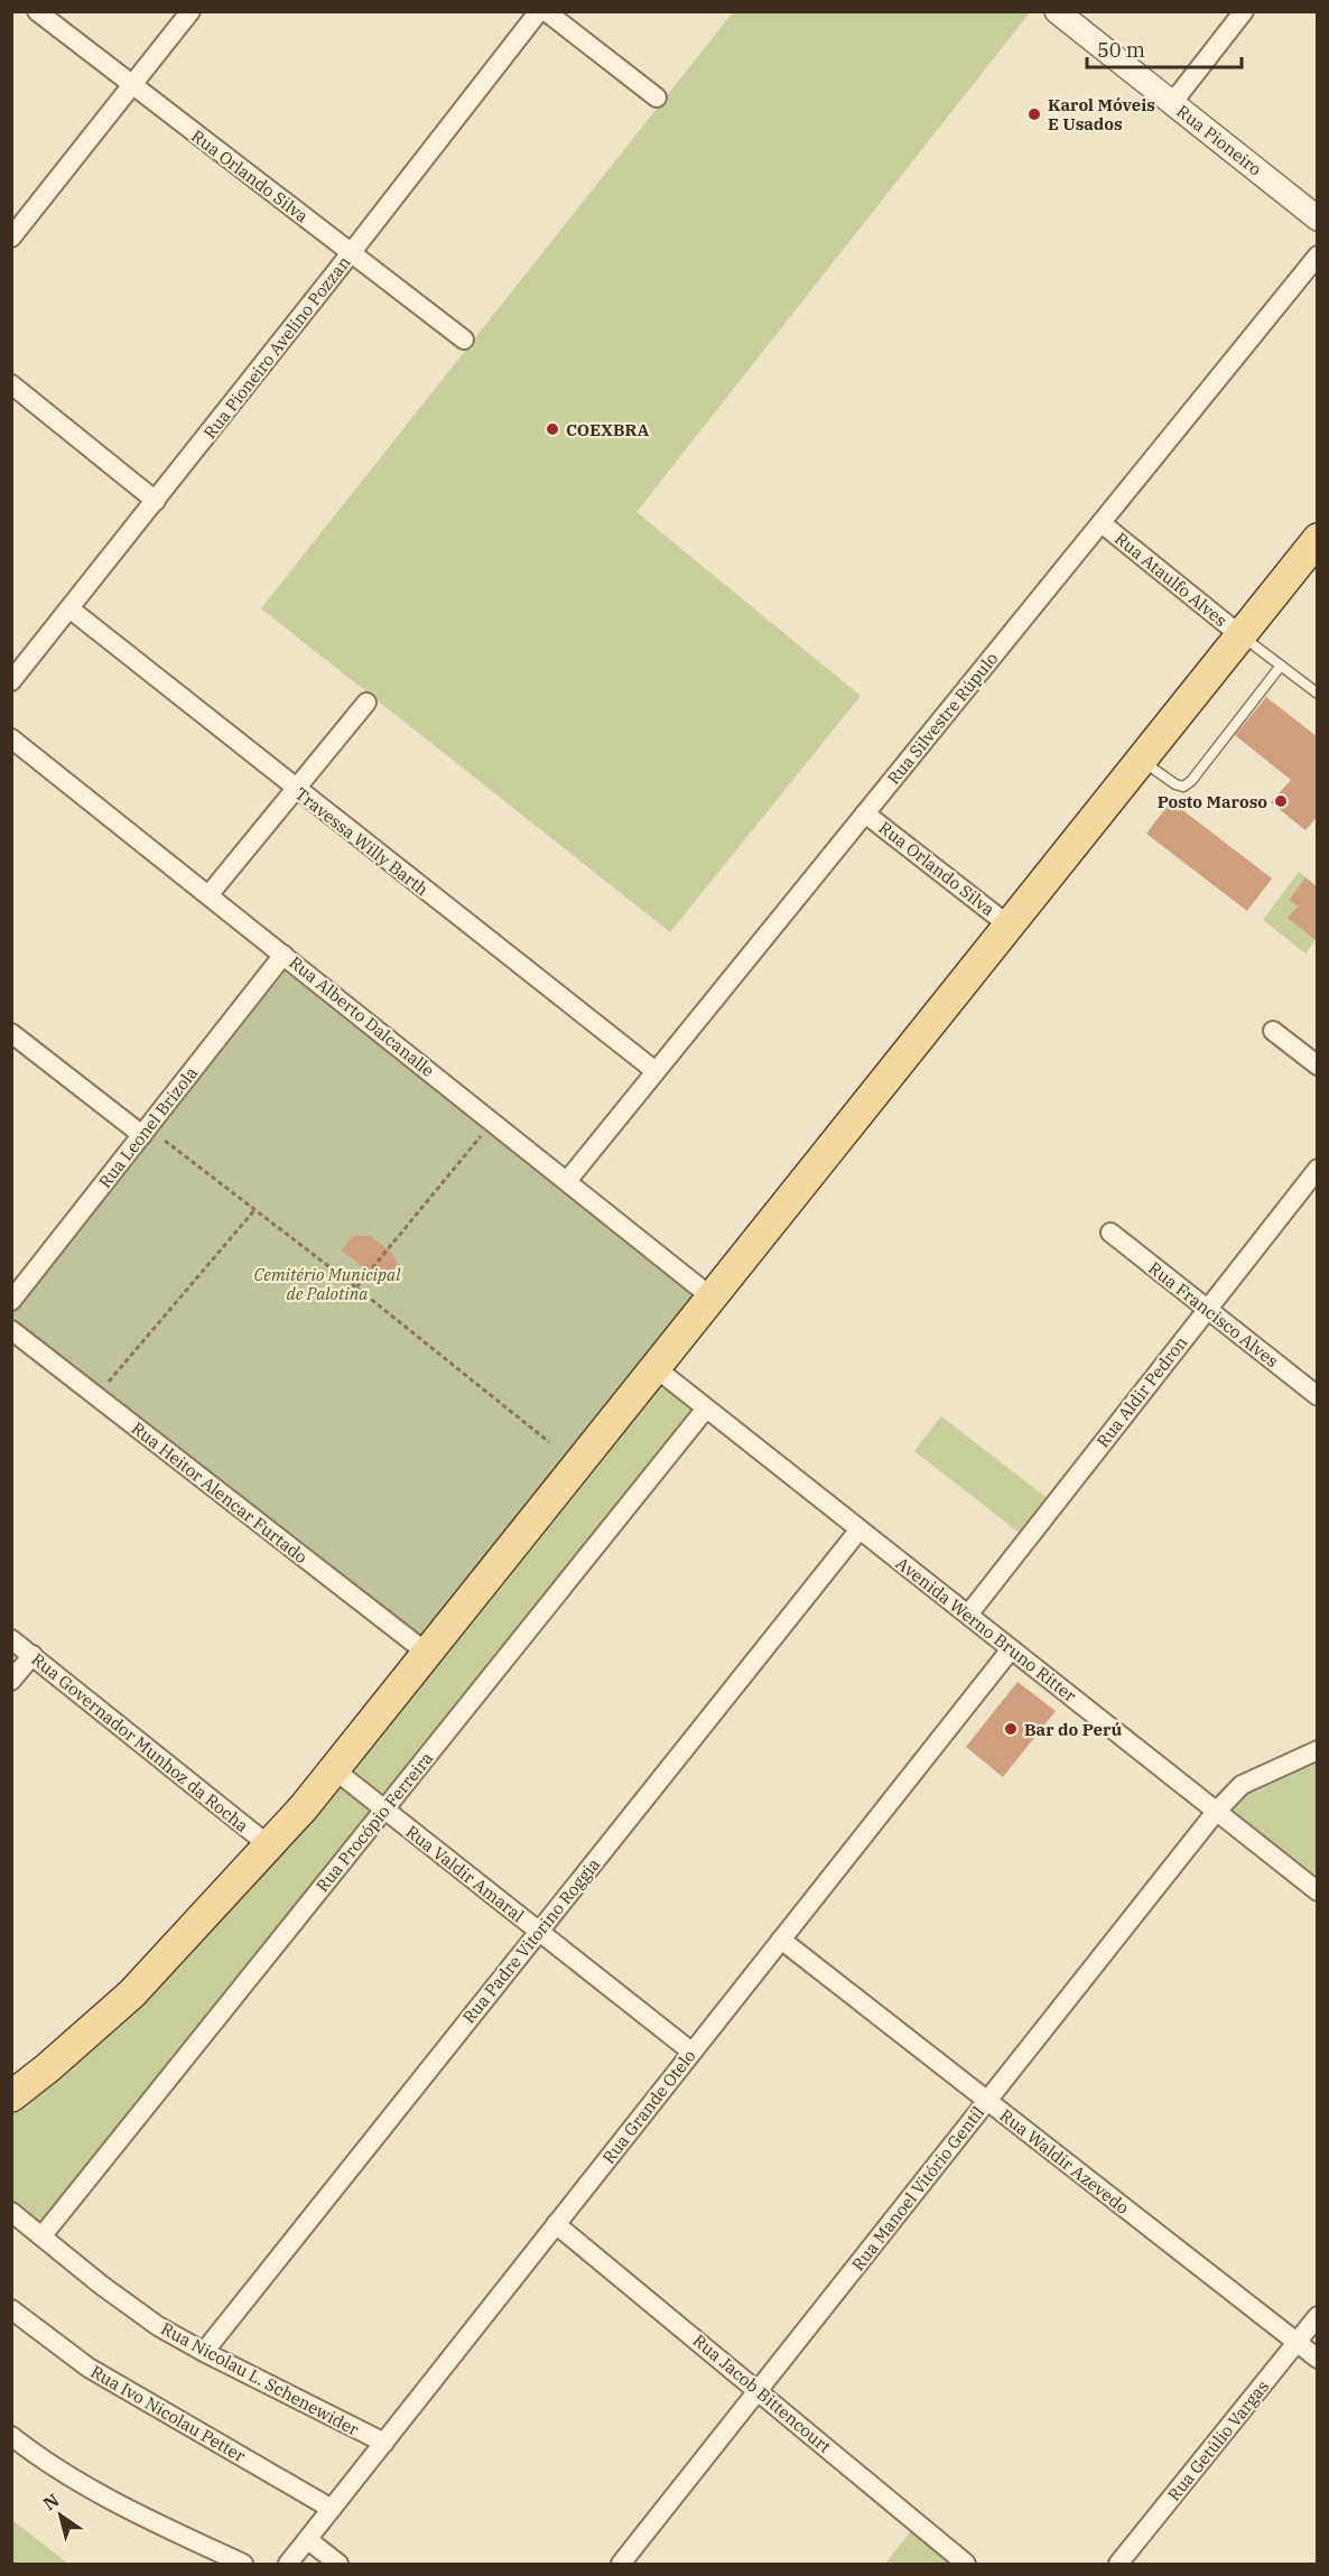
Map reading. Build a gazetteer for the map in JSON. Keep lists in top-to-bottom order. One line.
{"streets":{"street":["Rua Pioneiro","Rua Orlando Silva","Rua Pioneiro Avelino Pozzan","Rua Ataulfo Alves","Rua Silvestre Rúpulo","Travessa Willy Barth","Rua Alberto Dalcanalle","Rua Leonel Brizola","Rua Francisco Alves","Rua Aldir Pedron","Rua Heitor Alencar Furtado","Avenida Werno Bruno Ritter","Rua Governador Munhoz da Rocha","Rua Procópio Ferreira","Rua Valdir Amaral","Rua Padre Vitorino Roggia","Rua Grande Otelo","Rua Waldir Azevedo","Rua Manoel Vitório Gentil","Rua Nicolau L. Schenewider","Rua Jacob Bittencourt","Rua Ivo Nicolau Petter","Rua Getúlio Vargas"]},"crossings":[["Rua Orlando Silva","Rua Pioneiro Avelino Pozzan"],["Rua Orlando Silva","Rua Silvestre Rúpulo"],["Rua Pioneiro Avelino Pozzan","Travessa Willy Barth"],["Rua Ataulfo Alves","Rua Silvestre Rúpulo"],["Rua Silvestre Rúpulo","Travessa Willy Barth"],["Rua Silvestre Rúpulo","Rua Alberto Dalcanalle"],["Rua Alberto Dalcanalle","Rua Leonel Brizola"],["Rua Francisco Alves","Rua Aldir Pedron"],["Rua Aldir Pedron","Avenida Werno Bruno Ritter"],["Avenida Werno Bruno Ritter","Rua Procópio Ferreira"],["Avenida Werno Bruno Ritter","Rua Padre Vitorino Roggia"],["Avenida Werno Bruno Ritter","Rua Grande Otelo"],["Avenida Werno Bruno Ritter","Rua Manoel Vitório Gentil"],["Rua Procópio Ferreira","Rua Valdir Amaral"],["Rua Procópio Ferreira","Rua Nicolau L. Schenewider"],["Rua Valdir Amaral","Rua Padre Vitorino Roggia"],["Rua Valdir Amaral","Rua Grande Otelo"],["Rua Padre Vitorino Roggia","Rua Nicolau L. Schenewider"],["Rua Grande Otelo","Rua Waldir Azevedo"],["Rua Grande Otelo","Rua Nicolau L. Schenewider"],["Rua Grande Otelo","Rua Jacob Bittencourt"],["Rua Grande Otelo","Rua Ivo Nicolau Petter"],["Rua Waldir Azevedo","Rua Manoel Vitório Gentil"],["Rua Waldir Azevedo","Rua Getúlio Vargas"],["Rua Manoel Vitório Gentil","Rua Jacob Bittencourt"]],"parks":["Cemitério Municipal de Palotina"],"places":["Karol Móveis E Usados","COEXBRA","Posto Maroso","Bar do Perú"],"scale_bar":"50 m","north":"top left"}
